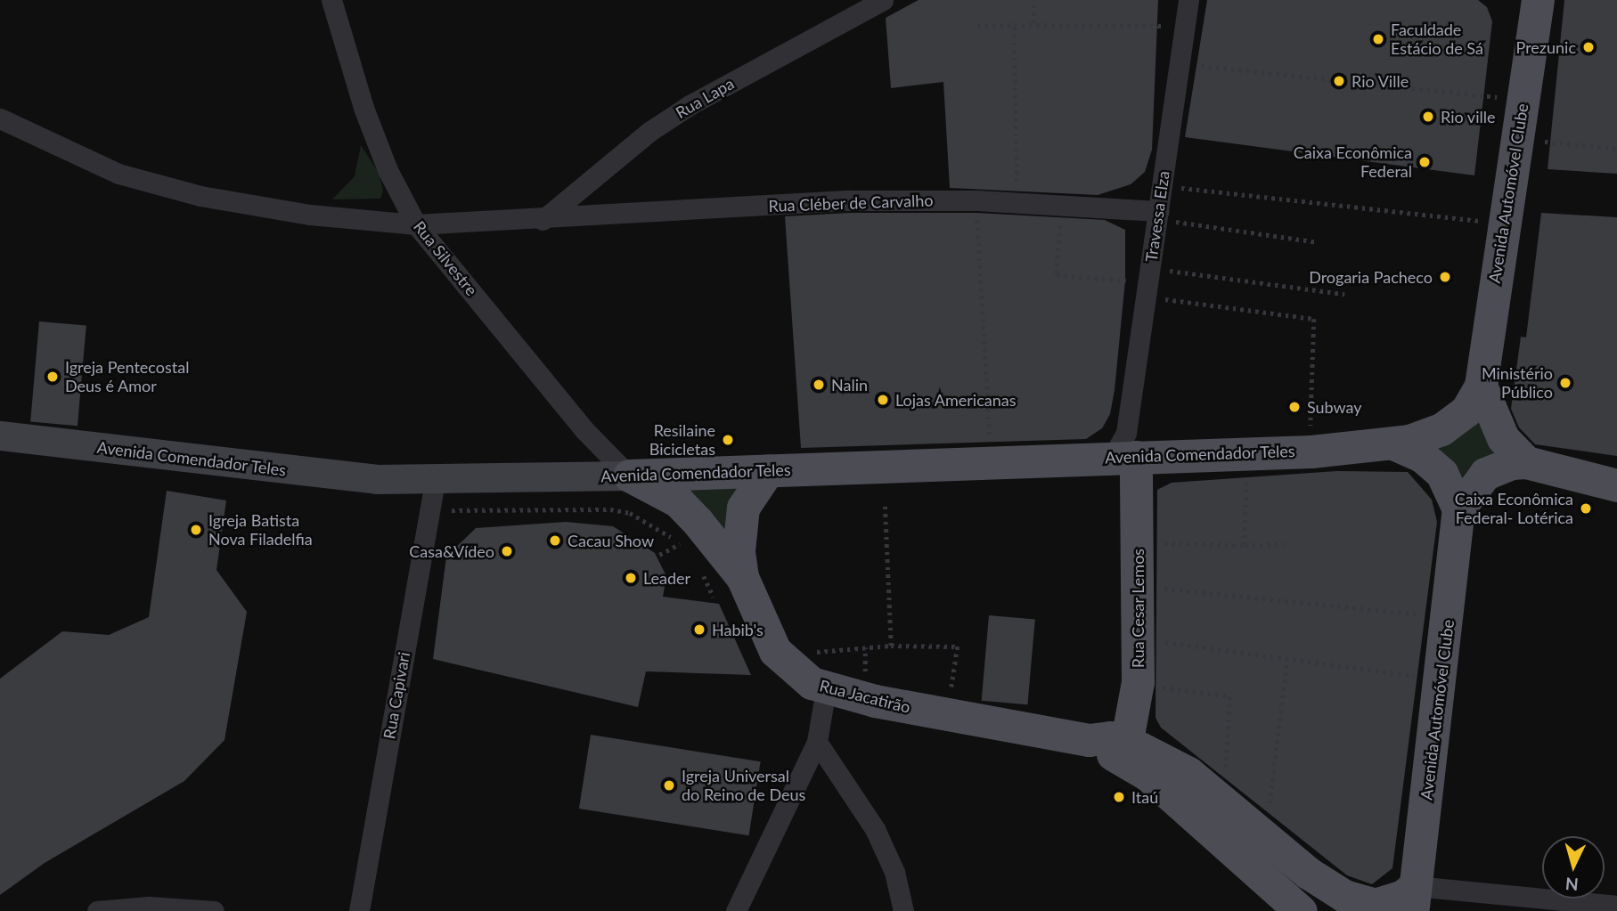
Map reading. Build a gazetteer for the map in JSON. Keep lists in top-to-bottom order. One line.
{"streets":{"main road":["Avenida Automóvel Clube","Avenida Comendador Teles","Rua Cesar Lemos","Rua Jacatirão"],"street":["Rua Lapa","Rua Cléber de Carvalho","Travessa Elza","Rua Silvestre","Rua Capivari"]},"crossings":[["Rua Lapa","Rua Cléber de Carvalho"],["Avenida Automóvel Clube","Avenida Comendador Teles"],["Avenida Automóvel Clube","Rua Jacatirão"],["Rua Cléber de Carvalho","Travessa Elza"],["Rua Cléber de Carvalho","Rua Silvestre"],["Travessa Elza","Avenida Comendador Teles"],["Travessa Elza","Rua Cesar Lemos"],["Rua Silvestre","Avenida Comendador Teles"],["Rua Silvestre","Rua Jacatirão"],["Avenida Comendador Teles","Rua Cesar Lemos"],["Avenida Comendador Teles","Rua Capivari"],["Avenida Comendador Teles","Rua Jacatirão"],["Rua Cesar Lemos","Rua Jacatirão"]],"places":["Faculdade Estácio de Sá","Prezunic","Rio Ville","Rio ville","Caixa Econômica Federal","Drogaria Pacheco","Igreja Pentecostal Deus é Amor","Ministério Público","Nalin","Lojas Americanas","Subway","Resilaine Bicicletas","Caixa Econômica Federal- Lotérica","Igreja Batista Nova Filadelfia","Cacau Show","Casa&Vídeo","Leader","Habib's","Igreja Universal do Reino de Deus","Itaú"],"north":"bottom"}
